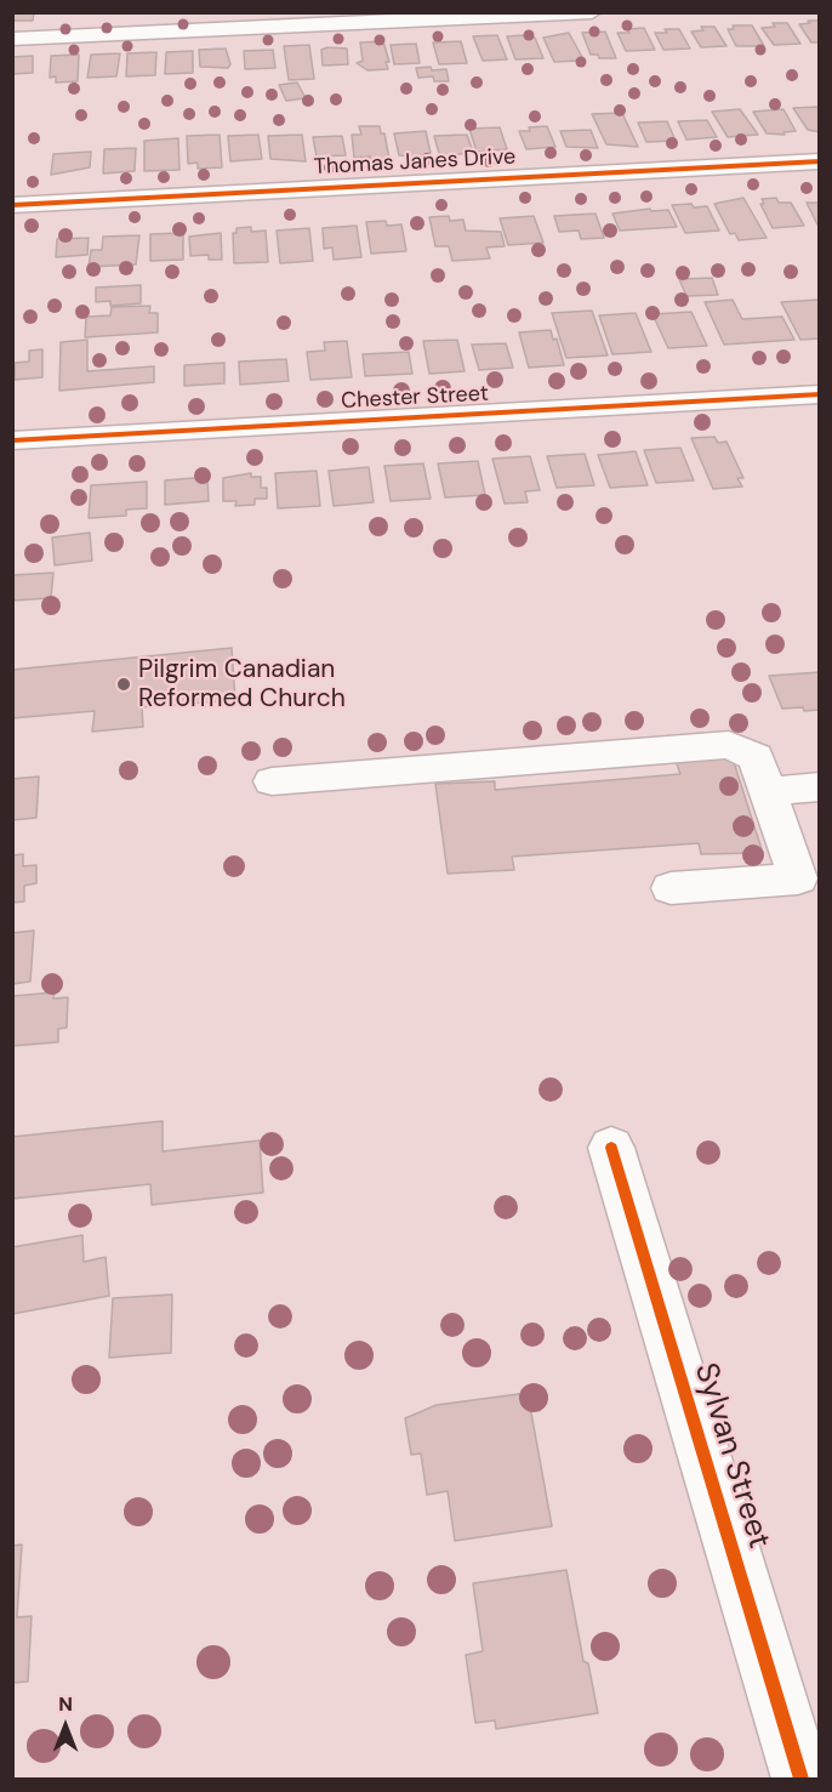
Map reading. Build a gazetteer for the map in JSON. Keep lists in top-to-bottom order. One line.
{"streets":{"street":["Thomas Janes Drive","Chester Street","Sylvan Street"]},"places":["Pilgrim Canadian Reformed Church"],"north":"top"}
